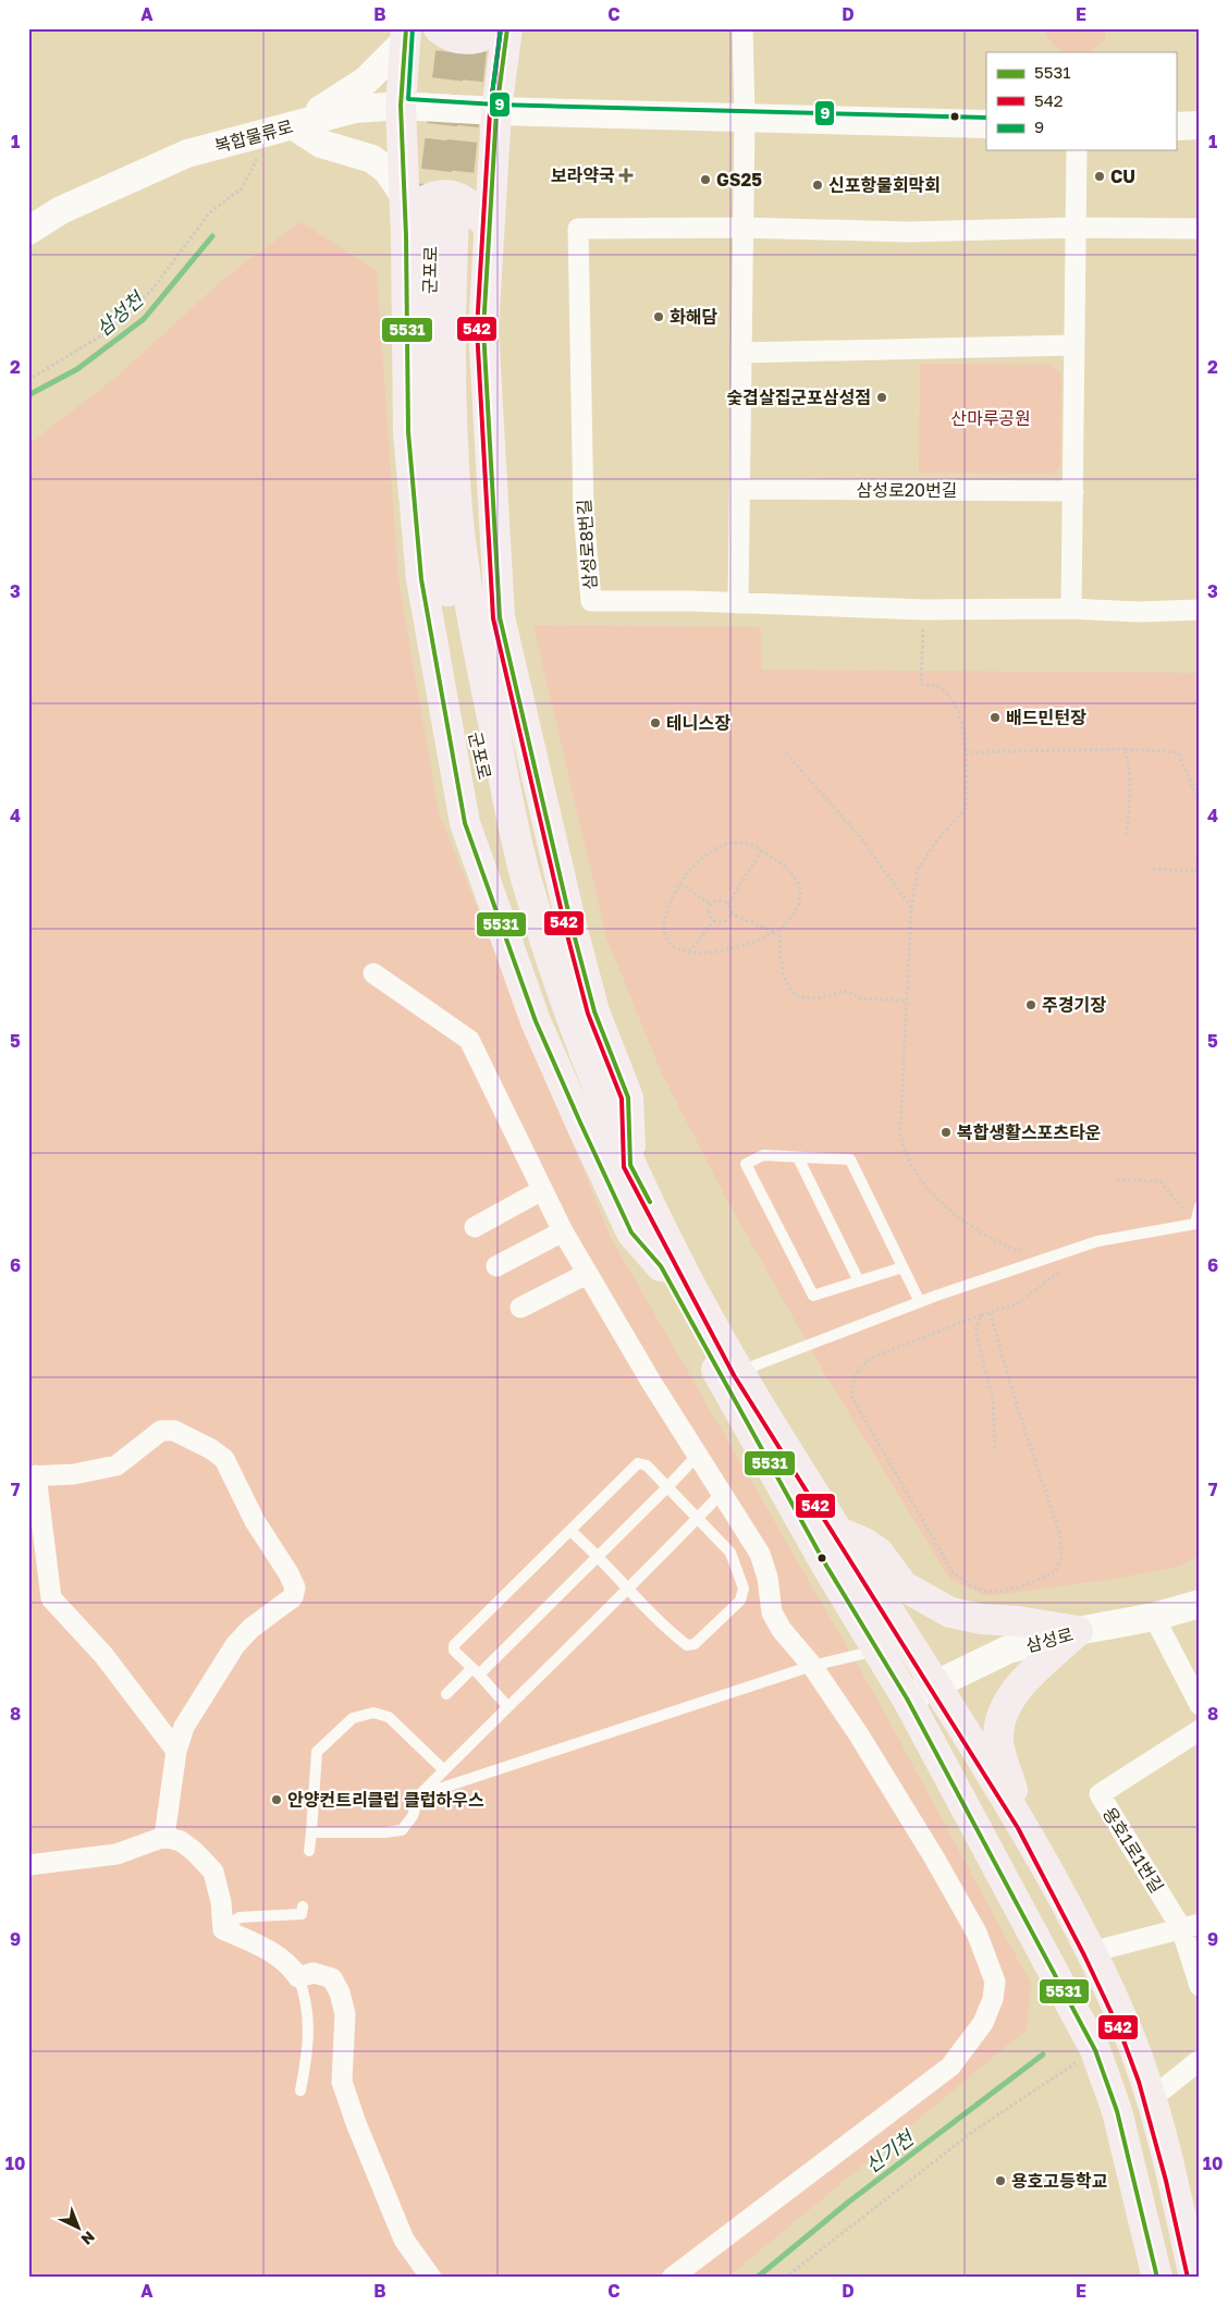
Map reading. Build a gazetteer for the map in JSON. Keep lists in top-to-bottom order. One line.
{"streets":{"main road":["군포로"],"street":["복합물류로","삼성로20번길","삼성로8번길","삼성로","용호1로1번길"]},"crossings":[["복합물류로","군포로"],["군포로","삼성로"]],"water":["삼성천","신기천"],"parks":["산마루공원"],"places":{"health":["보라약국"],"other":["CU","GS25","신포항물회막회","화해담","숯겹살집군포삼성점","배드민턴장","테니스장","주경기장","복합생활스포츠타운","안양컨트리클럽 클럽하우스","용호고등학교"]},"lines":["transit line 5531","transit line 542","transit line 9"],"legend":["5531","542","9"],"north":"bottom right","grid":{"columns":["A","B","C","D","E"],"rows":["1","2","3","4","5","6","7","8","9","10"]}}
